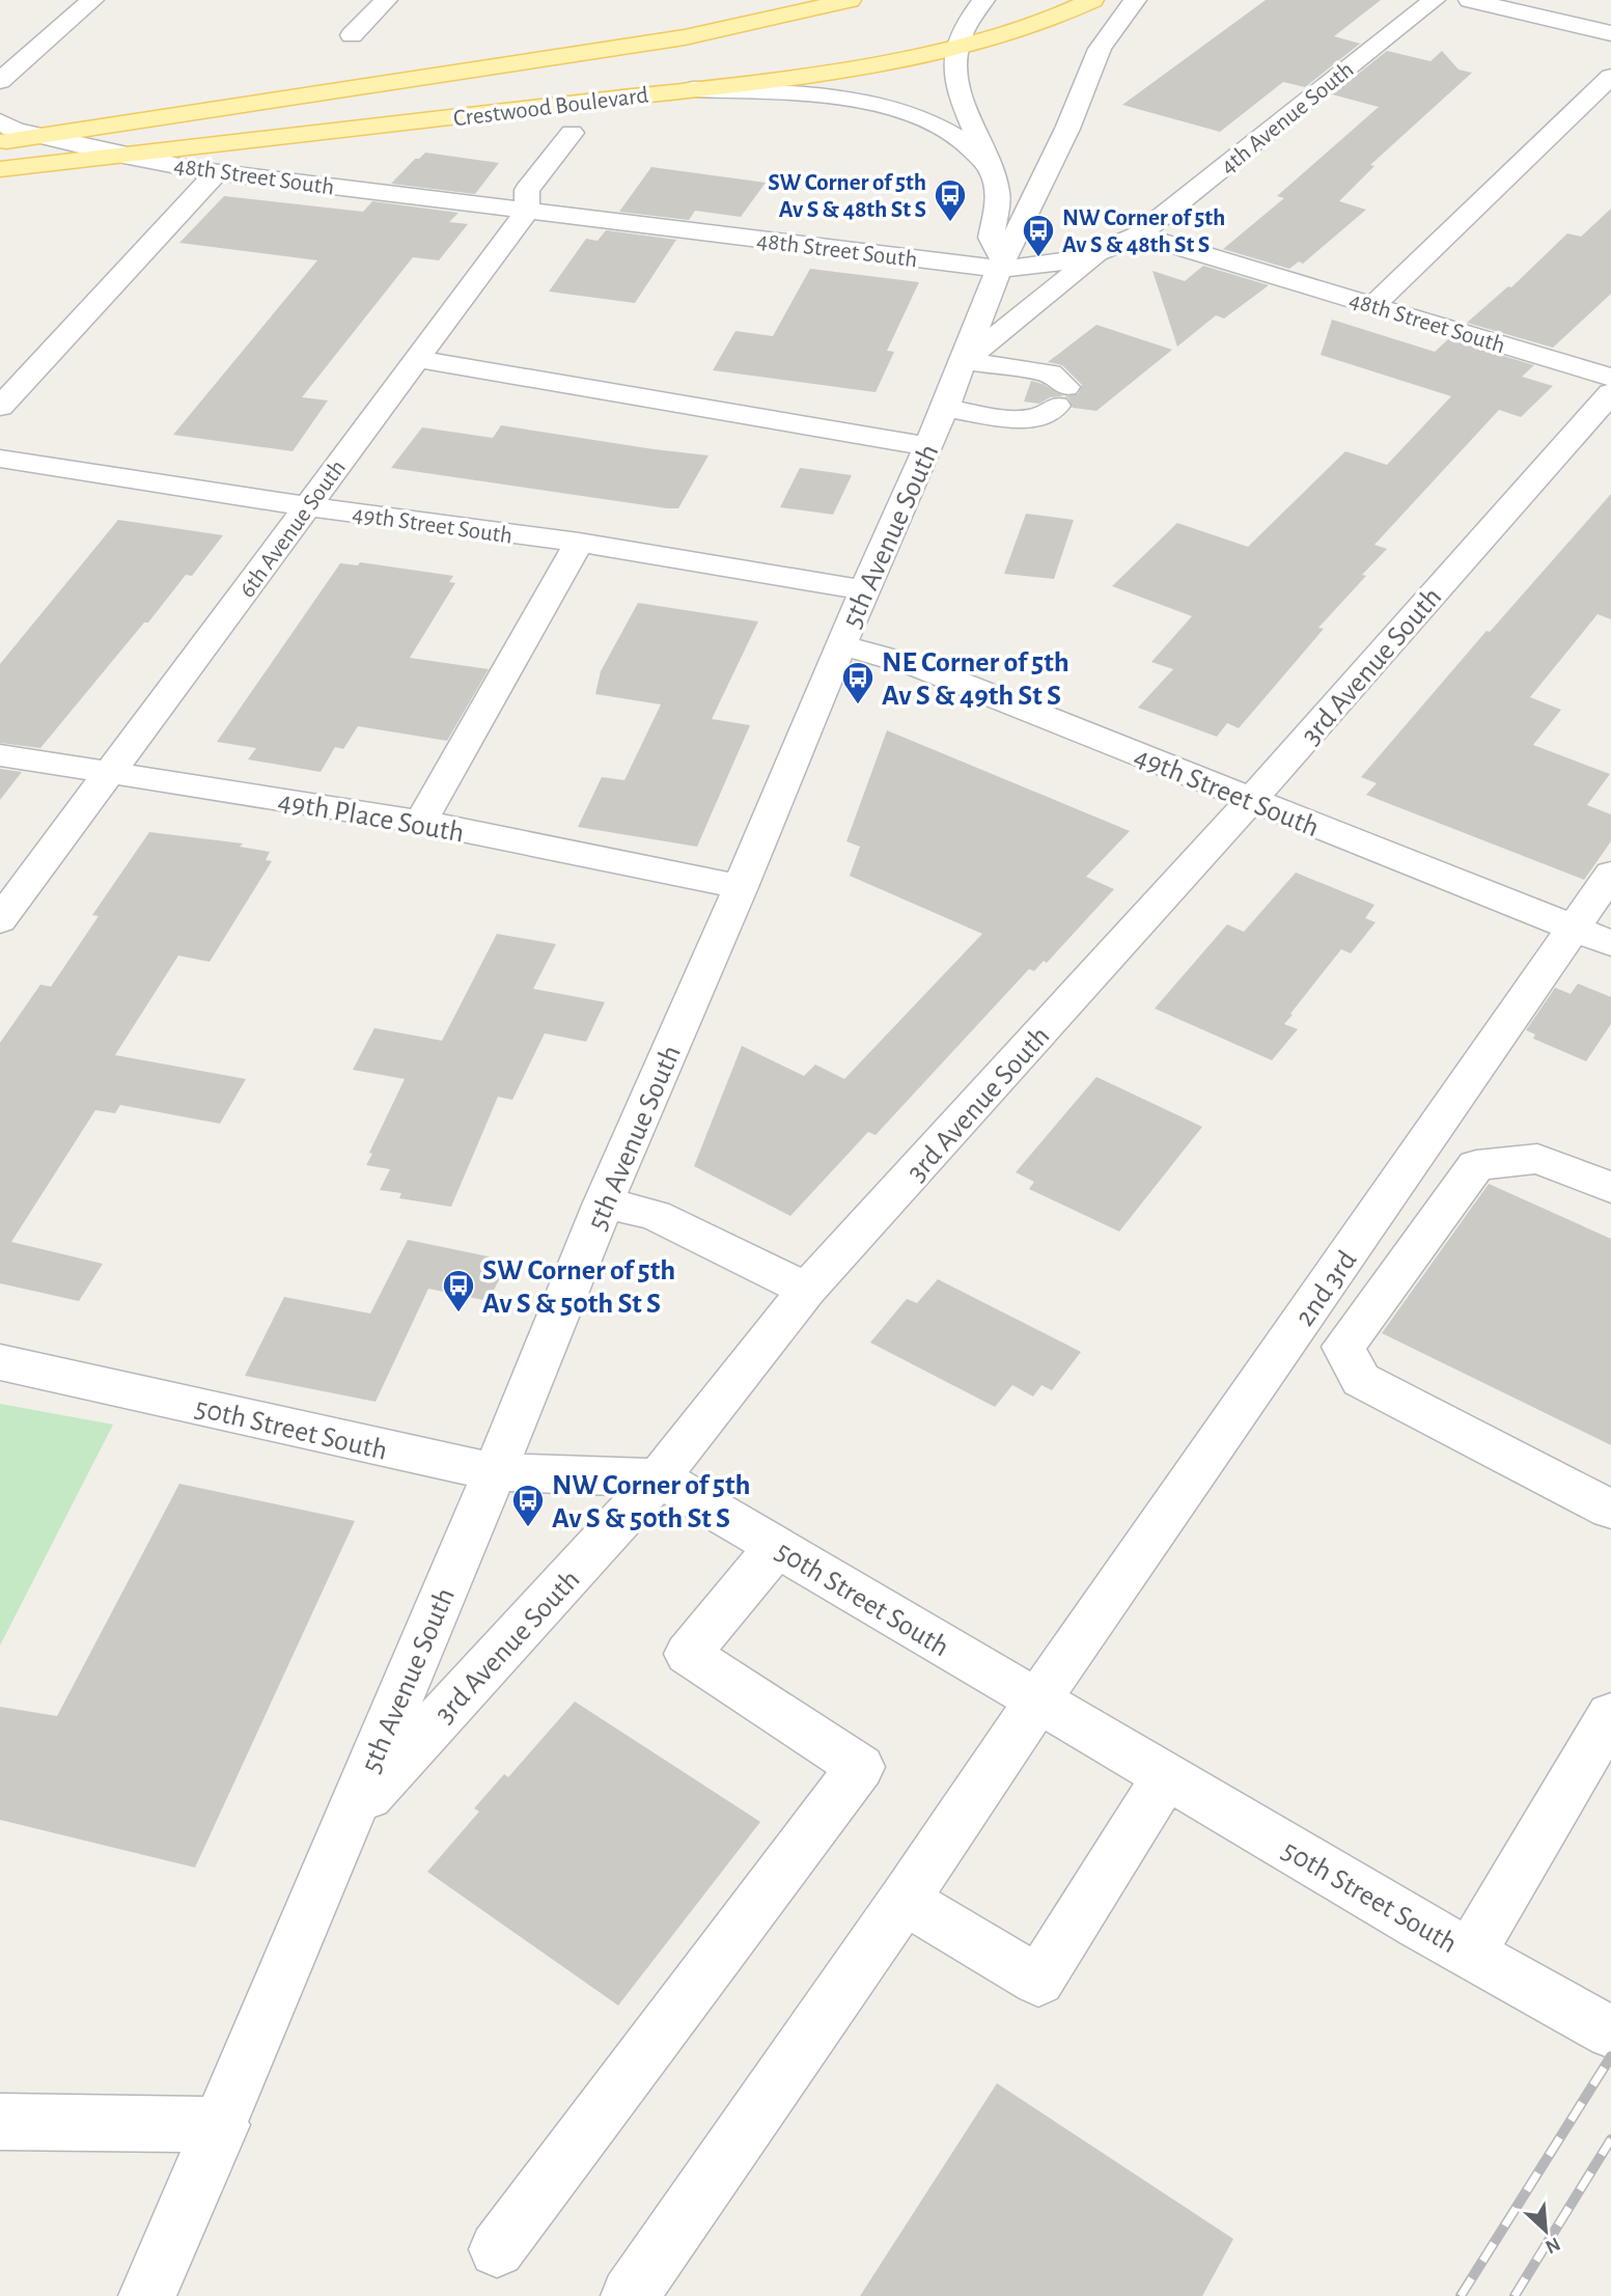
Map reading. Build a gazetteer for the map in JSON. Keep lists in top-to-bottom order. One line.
{"streets":{"main road":["Crestwood Boulevard"],"street":["4th Avenue South","48th Street South","49th Street South","6th Avenue South","5th Avenue South","3rd Avenue South","49th Place South","2nd 3rd","50th Street South"]},"crossings":[["Crestwood Boulevard","48th Street South"],["4th Avenue South","48th Street South"],["48th Street South","6th Avenue South"],["48th Street South","5th Avenue South"],["49th Street South","6th Avenue South"],["49th Street South","5th Avenue South"],["49th Street South","3rd Avenue South"],["49th Street South","2nd 3rd"],["6th Avenue South","49th Place South"],["5th Avenue South","3rd Avenue South"],["5th Avenue South","49th Place South"],["5th Avenue South","50th Street South"],["3rd Avenue South","50th Street South"],["2nd 3rd","50th Street South"]],"places":{"bus stop":["SW Corner of 5th Av S & 48th St S","NW Corner of 5th Av S & 48th St S","NE Corner of 5th Av S & 49th St S","SW Corner of 5th Av S & 50th St S","NW Corner of 5th Av S & 50th St S"]},"north":"bottom right"}
